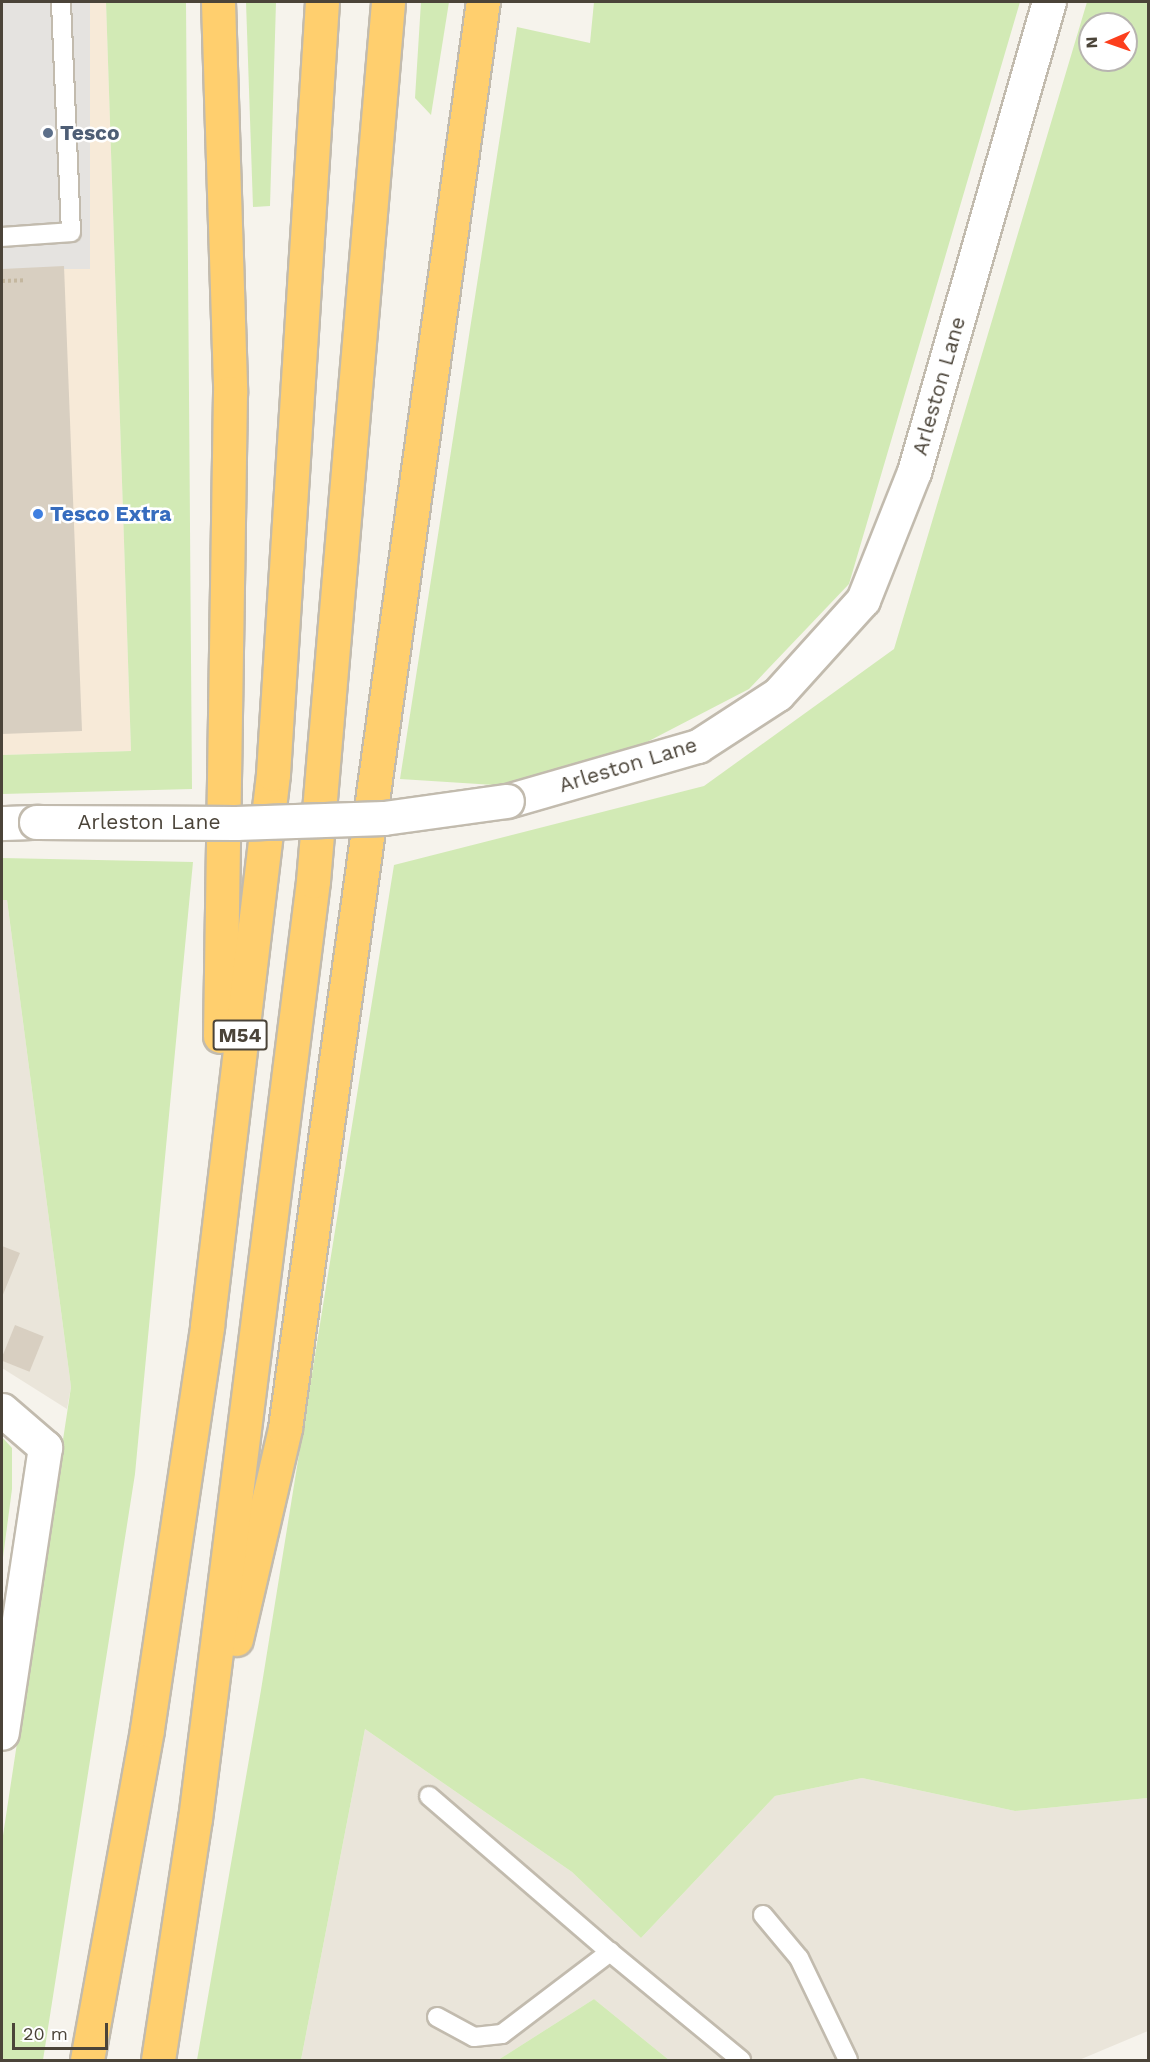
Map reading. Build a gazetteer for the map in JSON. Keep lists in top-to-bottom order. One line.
{"streets":{"highway":["M54"],"street":["Arleston Lane"]},"places":["Tesco","Tesco Extra"],"scale_bar":"20 m","north":"left"}
